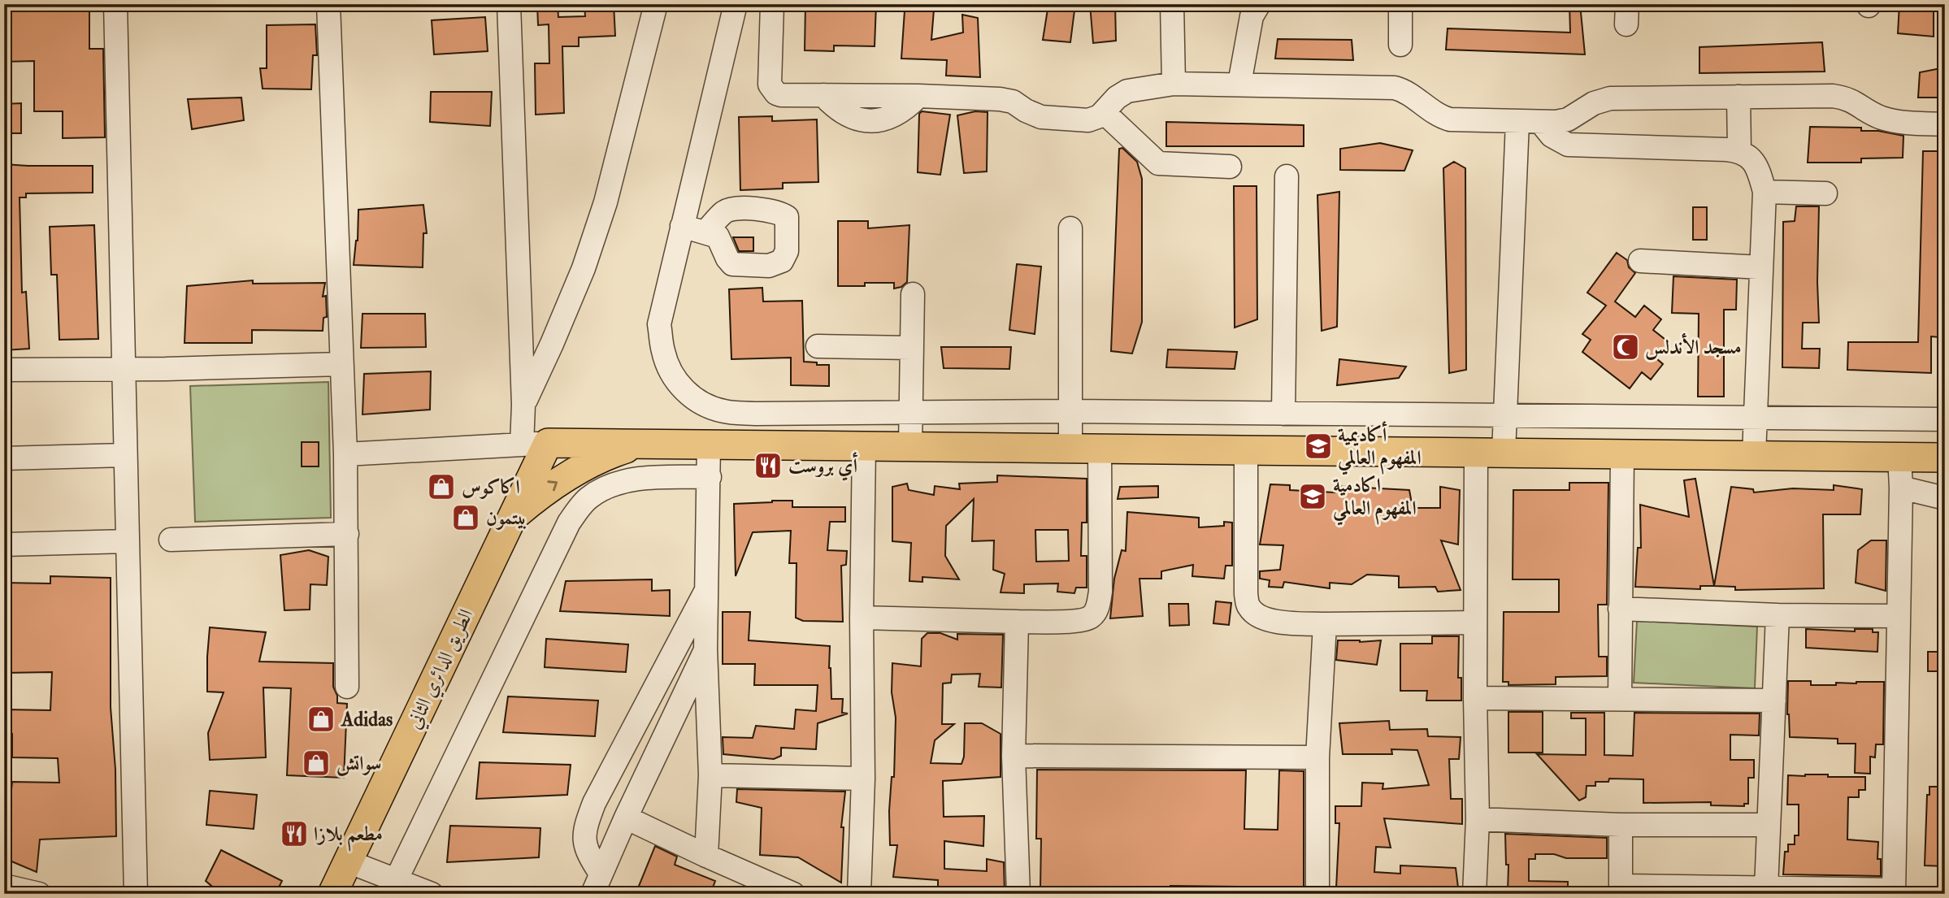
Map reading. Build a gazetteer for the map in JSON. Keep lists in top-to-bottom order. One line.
{"streets":{"main road":["الطريق الدائري الثاني"]},"places":{"mosque":["مسجد الأندلس"],"school or university":["أكاديمية المفهوم العالمي","اكادمية المفهوم العالمي"],"restaurant":["أي بروست","مطعم بلازا"],"shop":["اكاكوس","بيتمون","Adidas","سواتش"]}}
